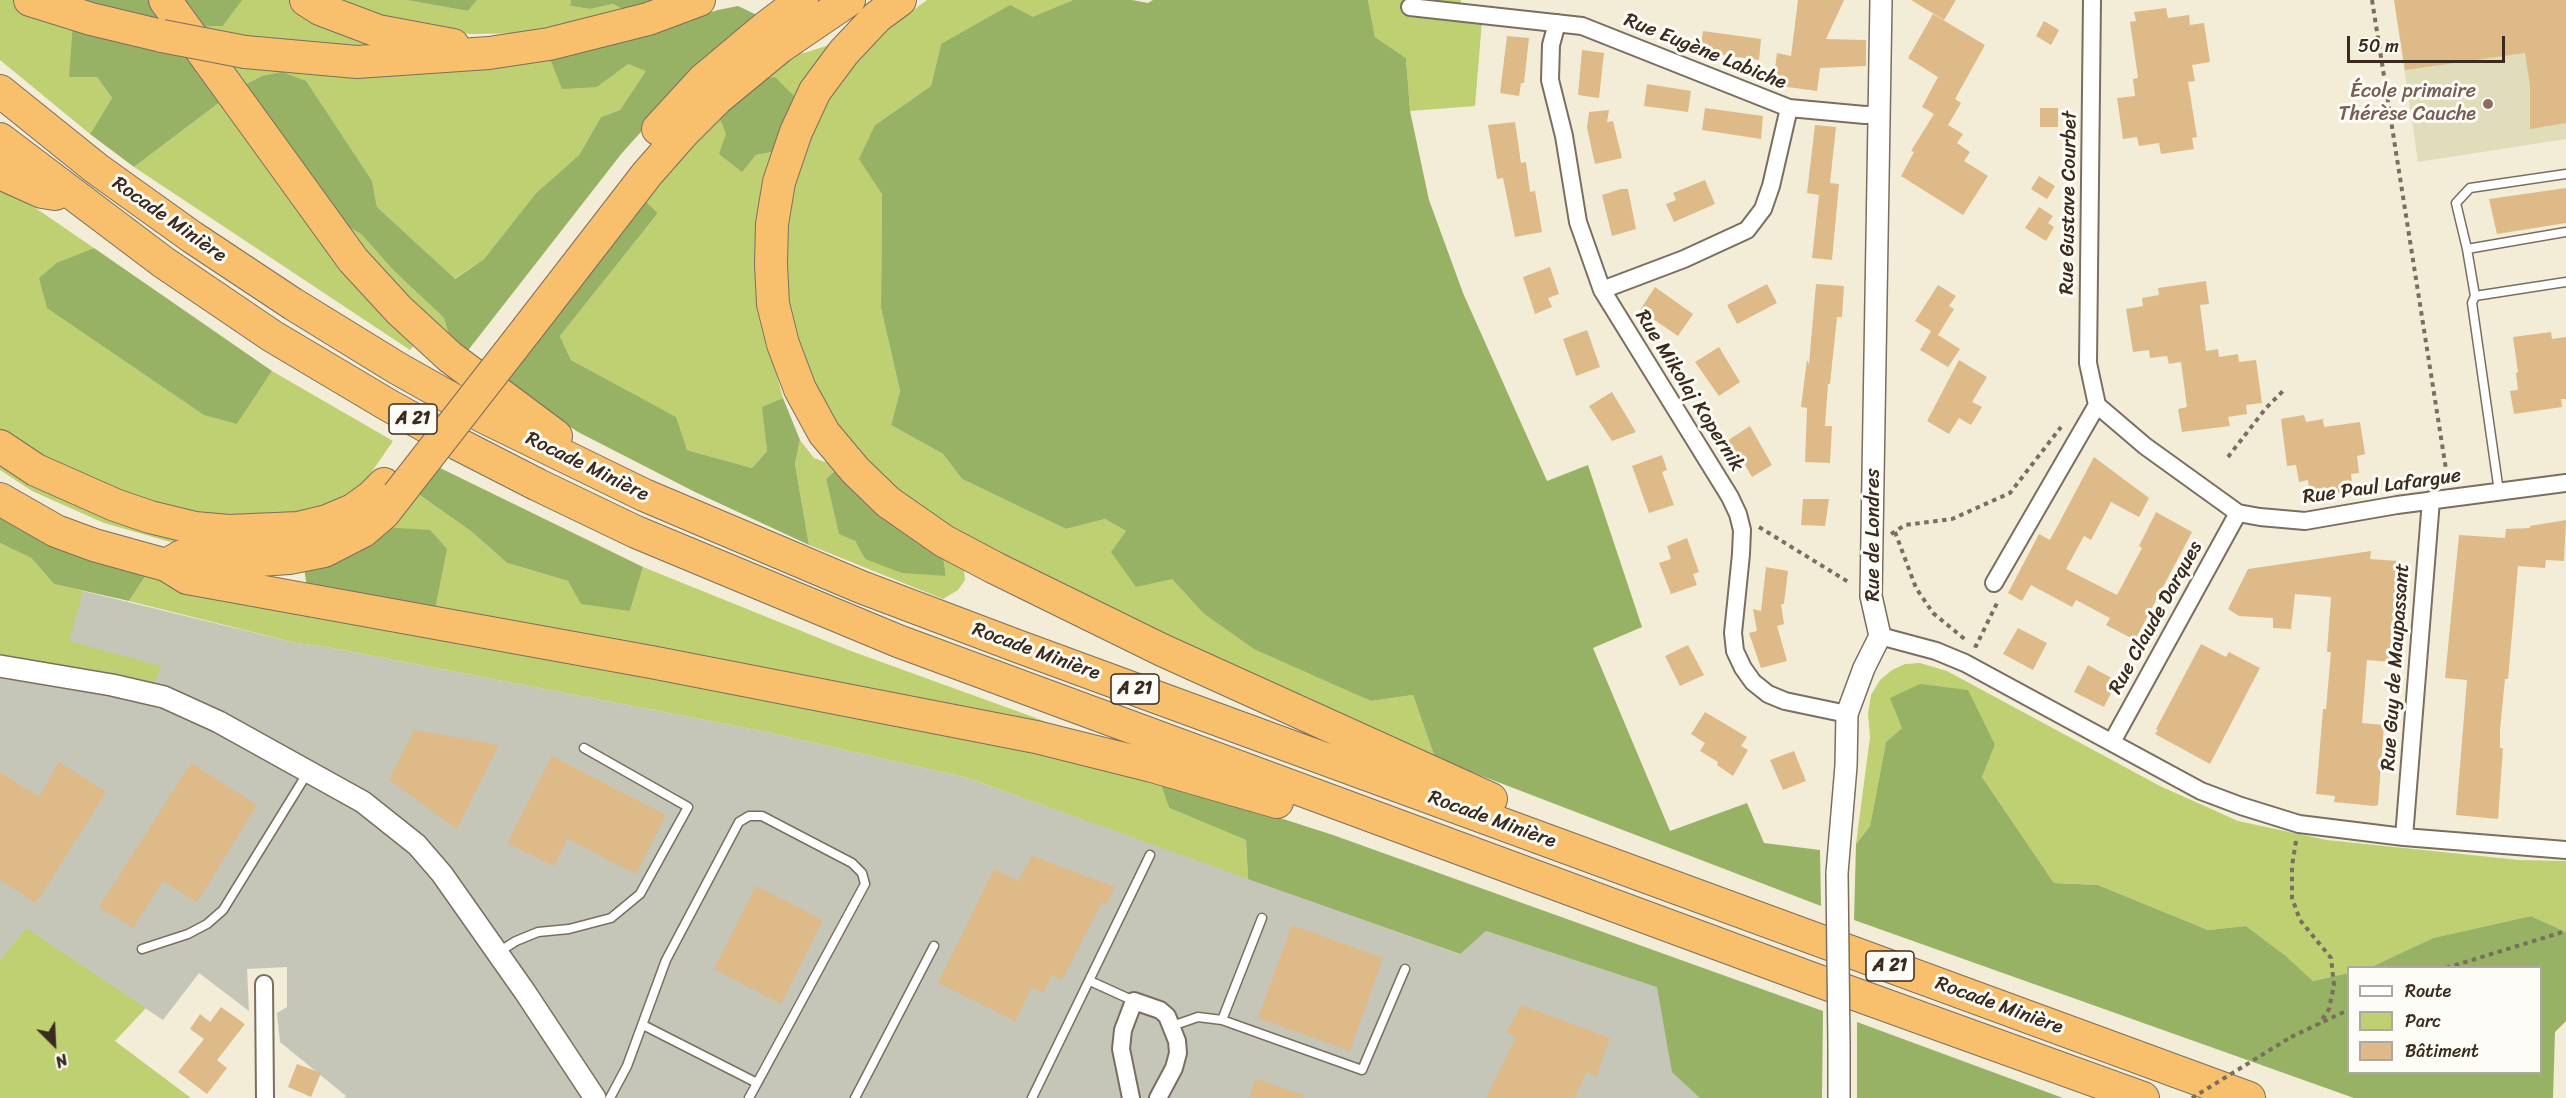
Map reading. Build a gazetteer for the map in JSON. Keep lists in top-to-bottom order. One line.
{"streets":{"highway":["Rocade Minière","A 21"],"street":["Rue Eugène Labiche","Rue Gustave Courbet","Rue Mikolaj Kopernik","Rue Paul Lafargue","Rue de Londres","Rue Claude Darques","Rue Guy de Maupassant"]},"crossings":[["Rue Eugène Labiche","Rue Mikolaj Kopernik"],["Rue Eugène Labiche","Rue de Londres"],["Rue Gustave Courbet","Rue Paul Lafargue"],["Rue Paul Lafargue","Rue Claude Darques"],["Rue Paul Lafargue","Rue Guy de Maupassant"]],"places":["École primaire Thérèse Cauche"],"legend":["Route","Parc","Bâtiment"],"scale_bar":"50 m","north":"bottom right"}
